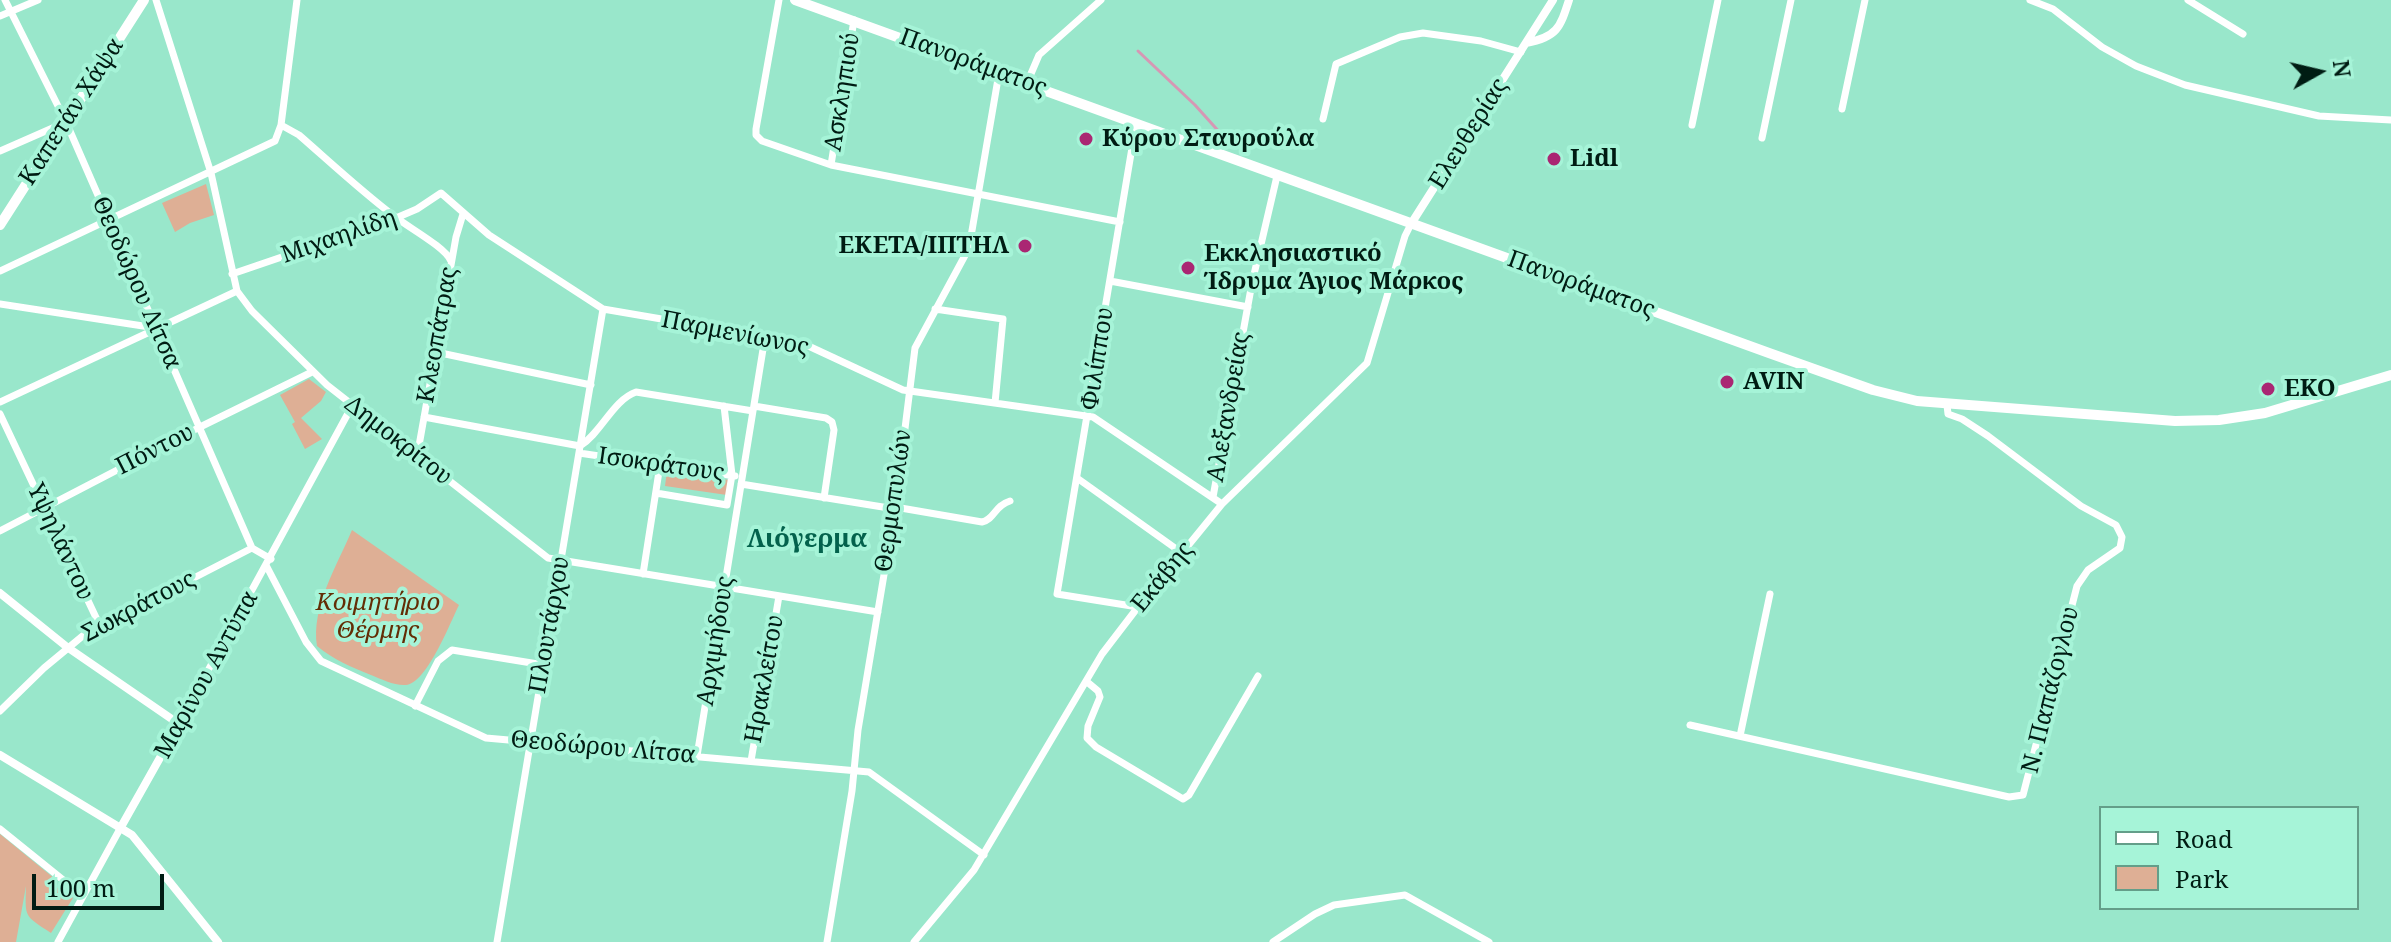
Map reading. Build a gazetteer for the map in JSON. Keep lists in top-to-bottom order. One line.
{"streets":{"main road":["Πανοράματος","Καπετάν Χάψα"],"street":["Ασκληπιού","Ελευθερίας","Μιχαηλίδη","Θεοδώρου Λίτσα","Παρμενίωνος","Κλεοπάτρας","Φιλίππου","Αλεξανδρείας","Δημοκρίτου","Πόντου","Ισοκράτους","Θερμοπυλών","Υψηλάντου","Εκάβης","Σωκράτους","Πλουτάρχου","Αρχιμήδους","Μαρίνου Αντύπα","Ηρακλείτου","Ν. Παπάζογλου"]},"crossings":[["Πανοράματος","Ασκληπιού"],["Πανοράματος","Ελευθερίας"],["Πανοράματος","Φιλίππου"],["Πανοράματος","Αλεξανδρείας"],["Πανοράματος","Θερμοπυλών"],["Πανοράματος","Εκάβης"],["Πανοράματος","Ν. Παπάζογλου"],["Καπετάν Χάψα","Θεοδώρου Λίτσα"],["Ελευθερίας","Εκάβης"],["Μιχαηλίδη","Παρμενίωνος"],["Μιχαηλίδη","Δημοκρίτου"],["Θεοδώρου Λίτσα","Πόντου"],["Θεοδώρου Λίτσα","Θερμοπυλών"],["Θεοδώρου Λίτσα","Εκάβης"],["Θεοδώρου Λίτσα","Σωκράτους"],["Θεοδώρου Λίτσα","Πλουτάρχου"],["Θεοδώρου Λίτσα","Αρχιμήδους"],["Θεοδώρου Λίτσα","Μαρίνου Αντύπα"],["Θεοδώρου Λίτσα","Ηρακλείτου"],["Παρμενίωνος","Κλεοπάτρας"],["Παρμενίωνος","Φιλίππου"],["Παρμενίωνος","Αλεξανδρείας"],["Παρμενίωνος","Θερμοπυλών"],["Παρμενίωνος","Εκάβης"],["Παρμενίωνος","Πλουτάρχου"],["Παρμενίωνος","Αρχιμήδους"],["Κλεοπάτρας","Δημοκρίτου"],["Κλεοπάτρας","Ισοκράτους"],["Φιλίππου","Εκάβης"],["Δημοκρίτου","Πόντου"],["Δημοκρίτου","Θερμοπυλών"],["Δημοκρίτου","Πλουτάρχου"],["Δημοκρίτου","Αρχιμήδους"],["Δημοκρίτου","Μαρίνου Αντύπα"],["Δημοκρίτου","Ηρακλείτου"],["Πόντου","Υψηλάντου"],["Ισοκράτους","Θερμοπυλών"],["Ισοκράτους","Πλουτάρχου"],["Ισοκράτους","Αρχιμήδους"],["Υψηλάντου","Σωκράτους"]],"districts":["Λιόγερμα"],"parks":["Κοιμητήριο Θέρμης"],"places":["Κύρου Σταυρούλα","Lidl","ΕΚΕΤΑ/ΙΠΤΗΛ","Εκκλησιαστικό Ίδρυμα Άγιος Μάρκος","AVIN","EKO"],"legend":["Road","Park"],"scale_bar":"100 m","north":"right"}
